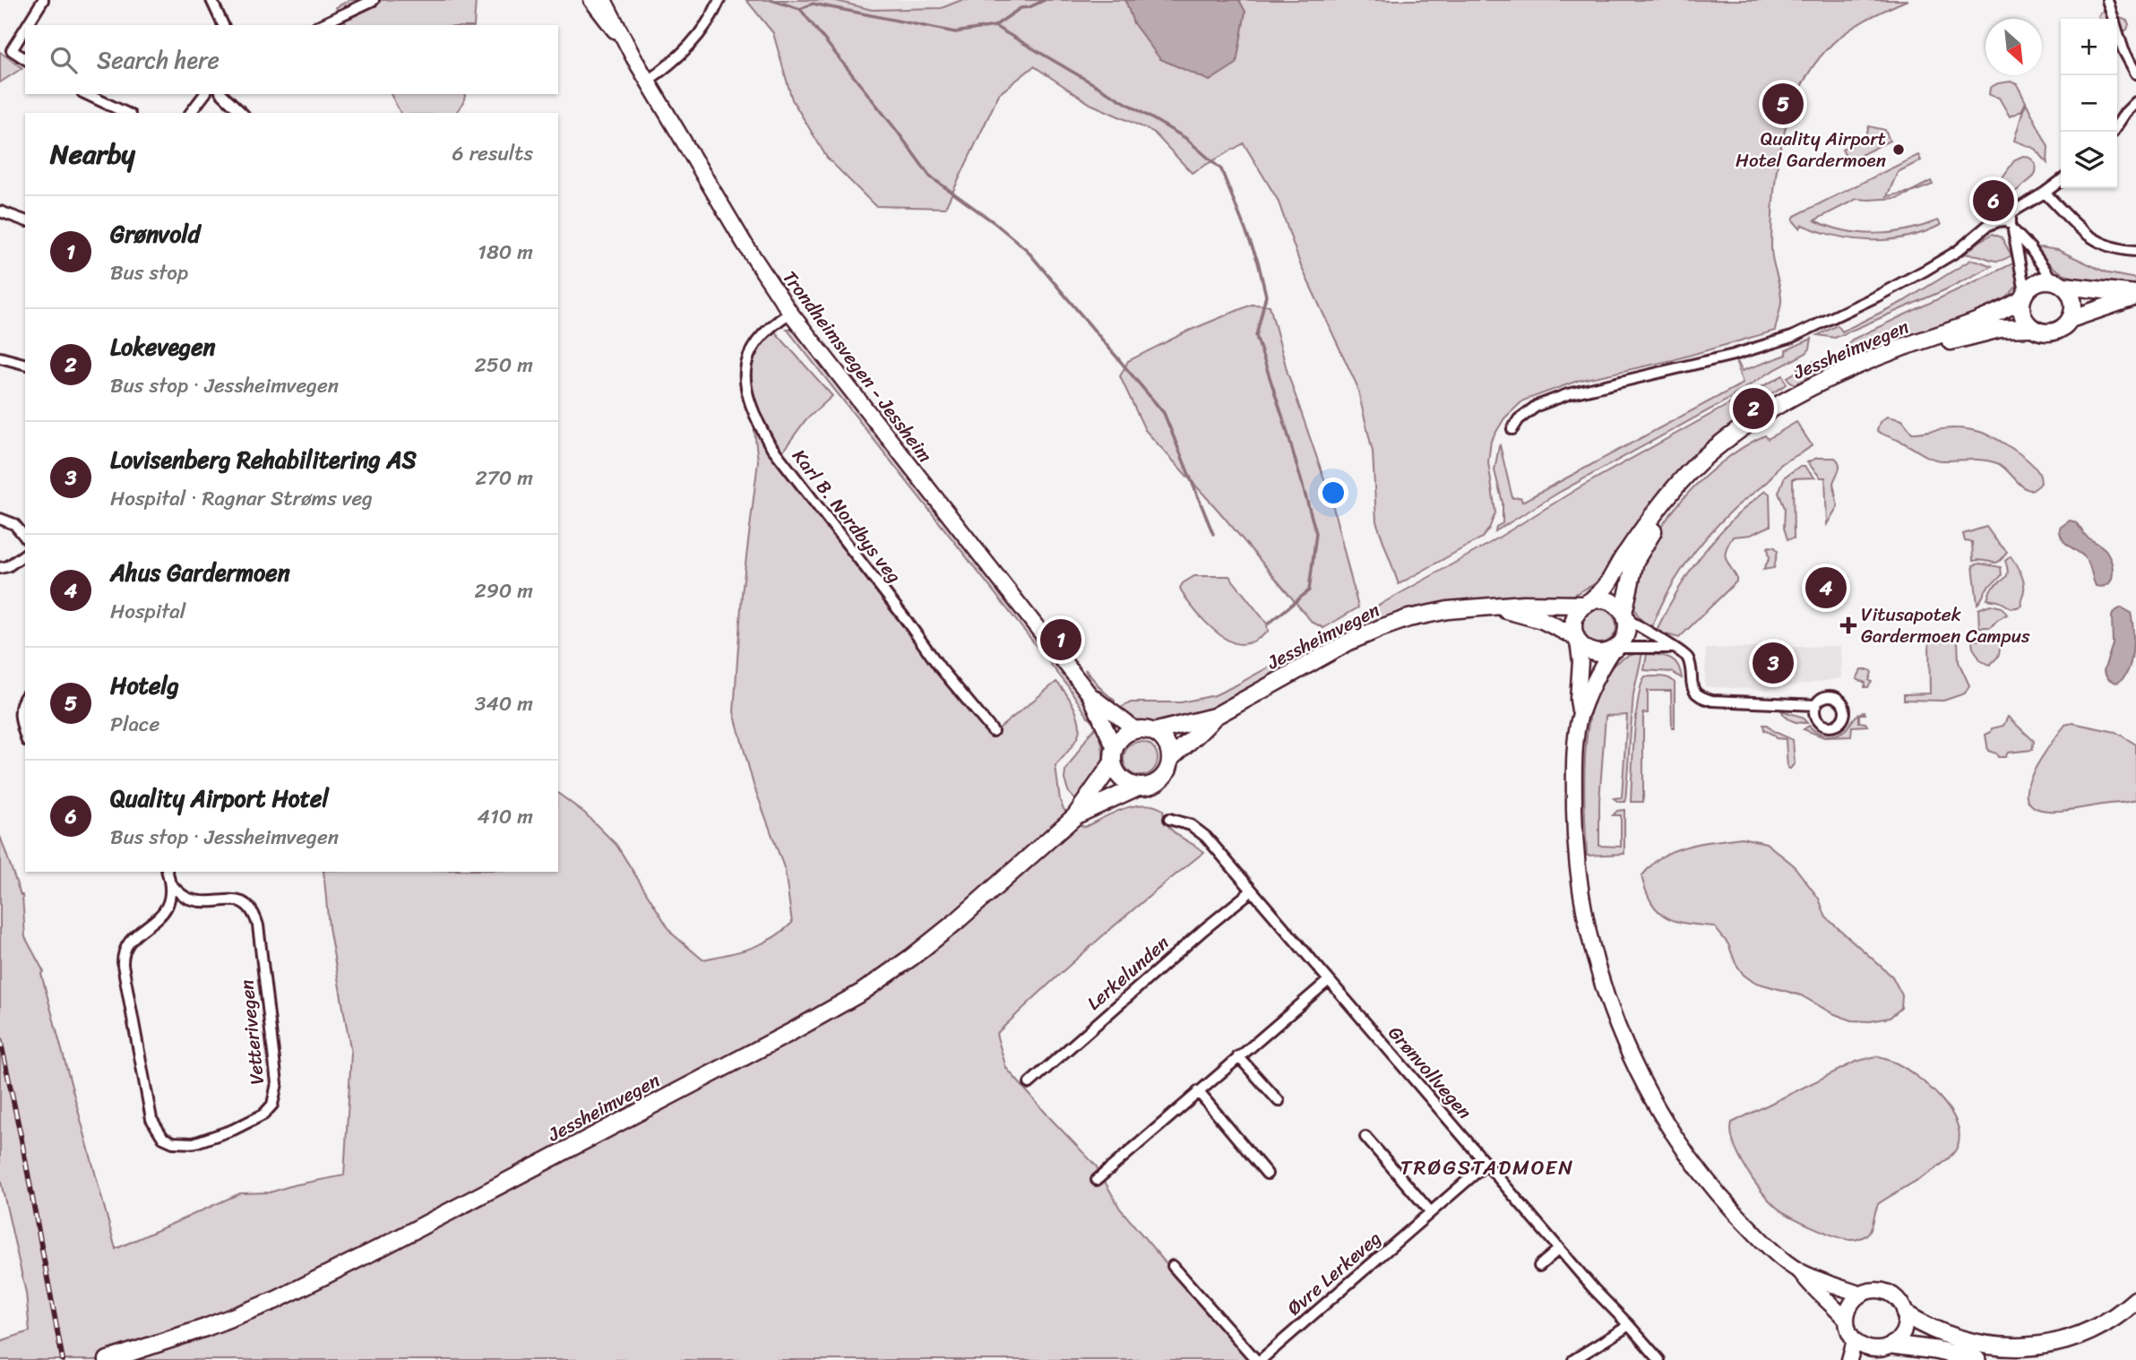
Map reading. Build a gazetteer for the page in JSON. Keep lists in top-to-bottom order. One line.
{"streets":{"main road":["Jessheimvegen","Trondheimsvegen - Jessheim"],"street":["Karl B. Nordbys veg","Lerkelunden","Vetterivegen","Grønvollvegen","Øvre Lerkeveg"]},"crossings":[["Jessheimvegen","Trondheimsvegen - Jessheim"],["Trondheimsvegen - Jessheim","Karl B. Nordbys veg"],["Lerkelunden","Grønvollvegen"],["Grønvollvegen","Øvre Lerkeveg"]],"districts":["TRØGSTADMOEN"],"places":{"other":["Quality Airport Hotel Gardermoen"],"health":["Vitusapotek Gardermoen Campus"]},"north":"bottom right","page":{"map_buttons":["+","−"],"search":"Search here","pins":["5","6","2","4","1","3"],"heading":["Nearby","6 results"],"list":[{"mark":"1","name":"Grønvold","note":"Bus stop","value":"180 m"},{"mark":"2","name":"Lokevegen","note":"Bus stop · Jessheimvegen","value":"250 m"},{"mark":"3","name":"Lovisenberg Rehabilitering AS","note":"Hospital · Ragnar Strøms veg","value":"270 m"},{"mark":"4","name":"Ahus Gardermoen","note":"Hospital","value":"290 m"},{"mark":"5","name":"Hotelg","note":"Place","value":"340 m"},{"mark":"6","name":"Quality Airport Hotel","note":"Bus stop · Jessheimvegen","value":"410 m"}]}}
